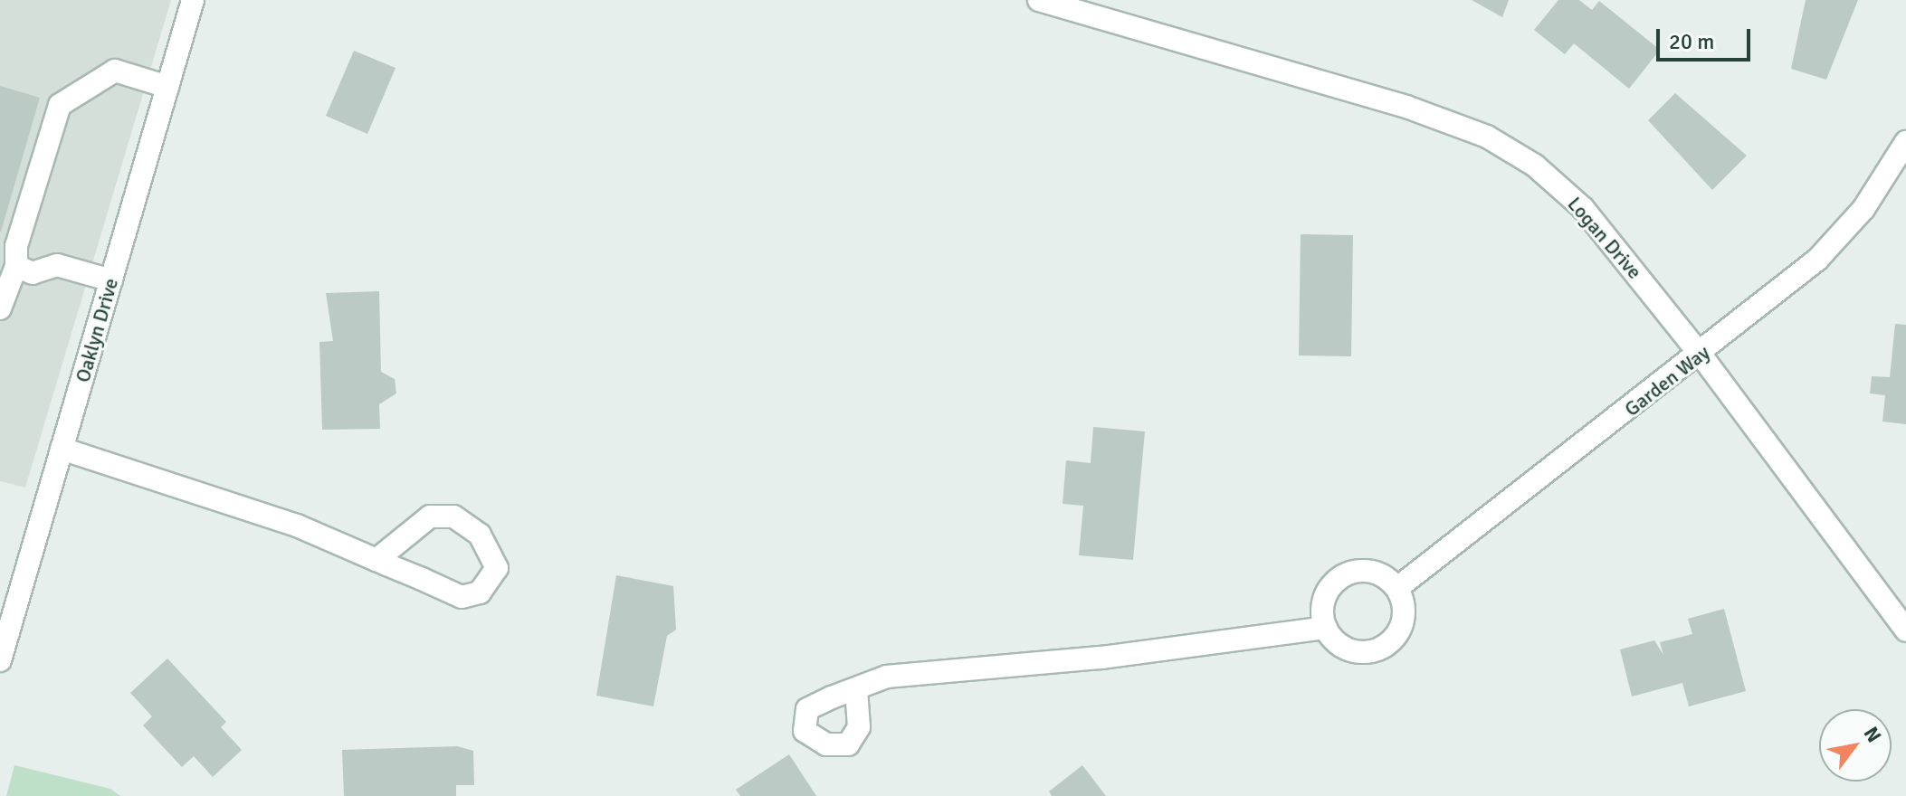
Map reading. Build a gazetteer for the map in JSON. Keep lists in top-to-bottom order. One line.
{"streets":{"street":["Logan Drive","Oaklyn Drive","Garden Way"]},"crossings":[["Logan Drive","Garden Way"]],"scale_bar":"20 m","north":"top right"}
